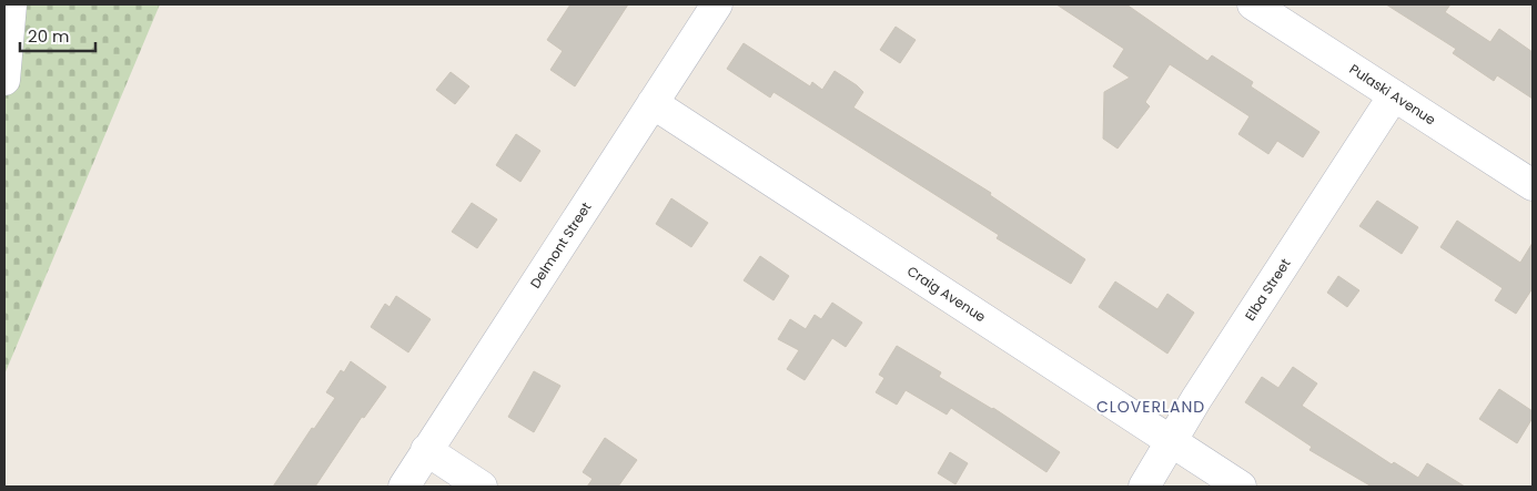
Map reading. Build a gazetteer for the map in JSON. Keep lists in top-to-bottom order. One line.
{"streets":{"street":["Pulaski Avenue","Delmont Street","Elba Street","Craig Avenue"]},"crossings":[["Pulaski Avenue","Elba Street"],["Delmont Street","Craig Avenue"],["Elba Street","Craig Avenue"]],"districts":["CLOVERLAND"],"scale_bar":"20 m"}
